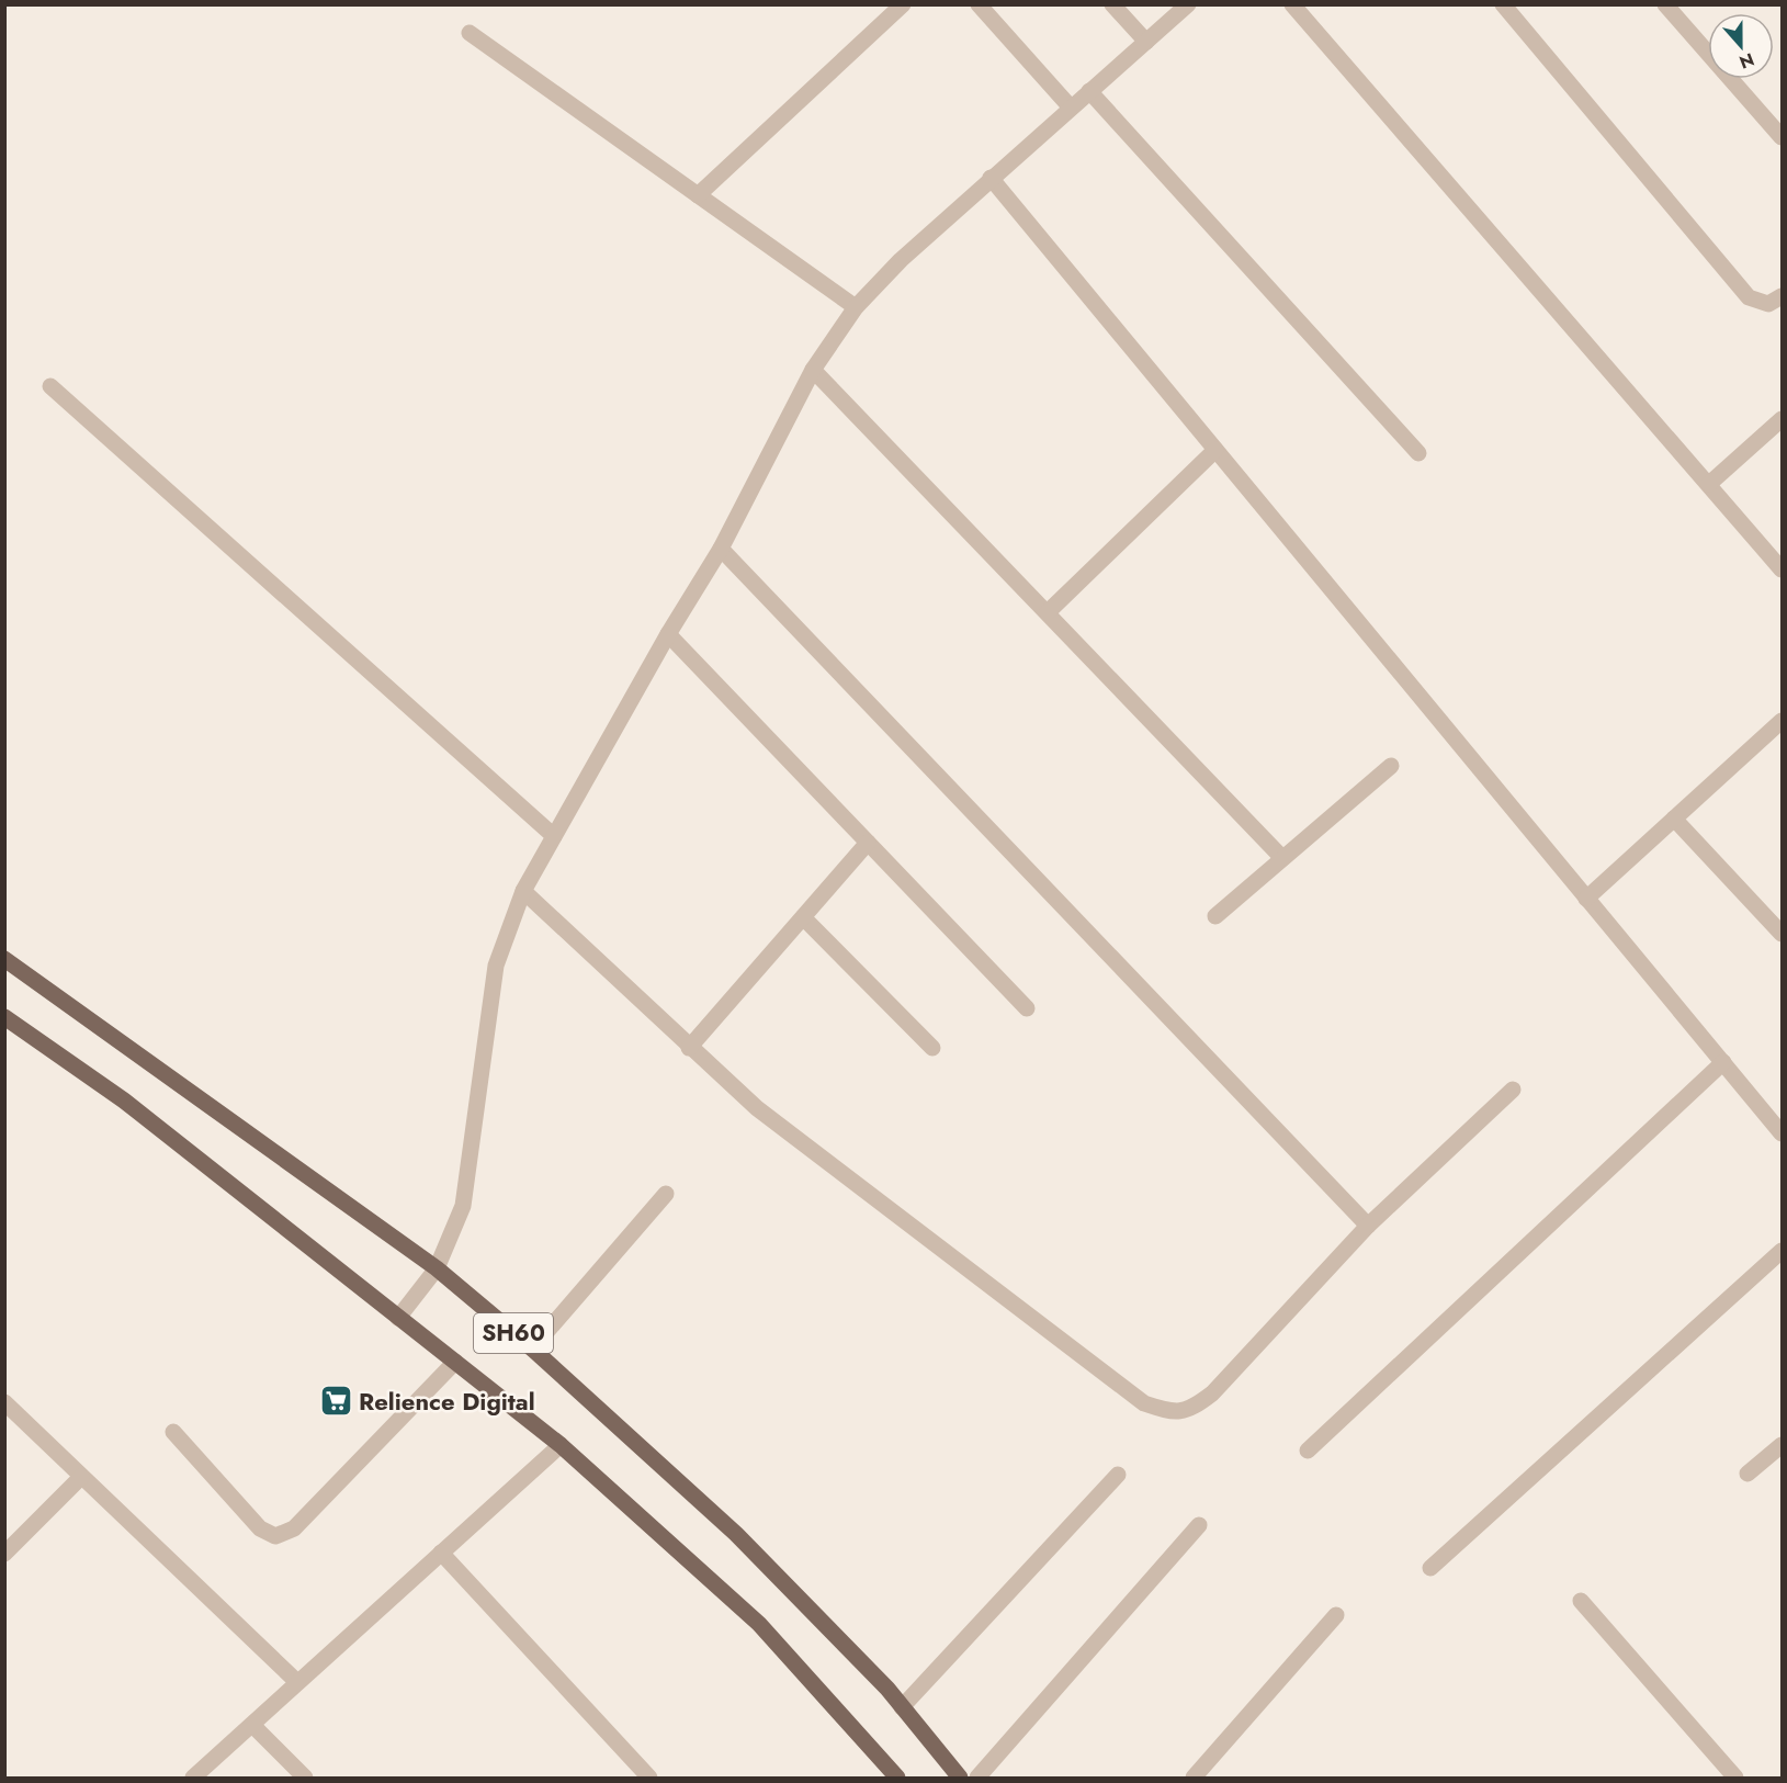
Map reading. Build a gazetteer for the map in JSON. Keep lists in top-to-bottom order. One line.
{"streets":{"main road":["SH60"]},"places":{"supermarket":["Relience Digital"]},"north":"bottom"}
